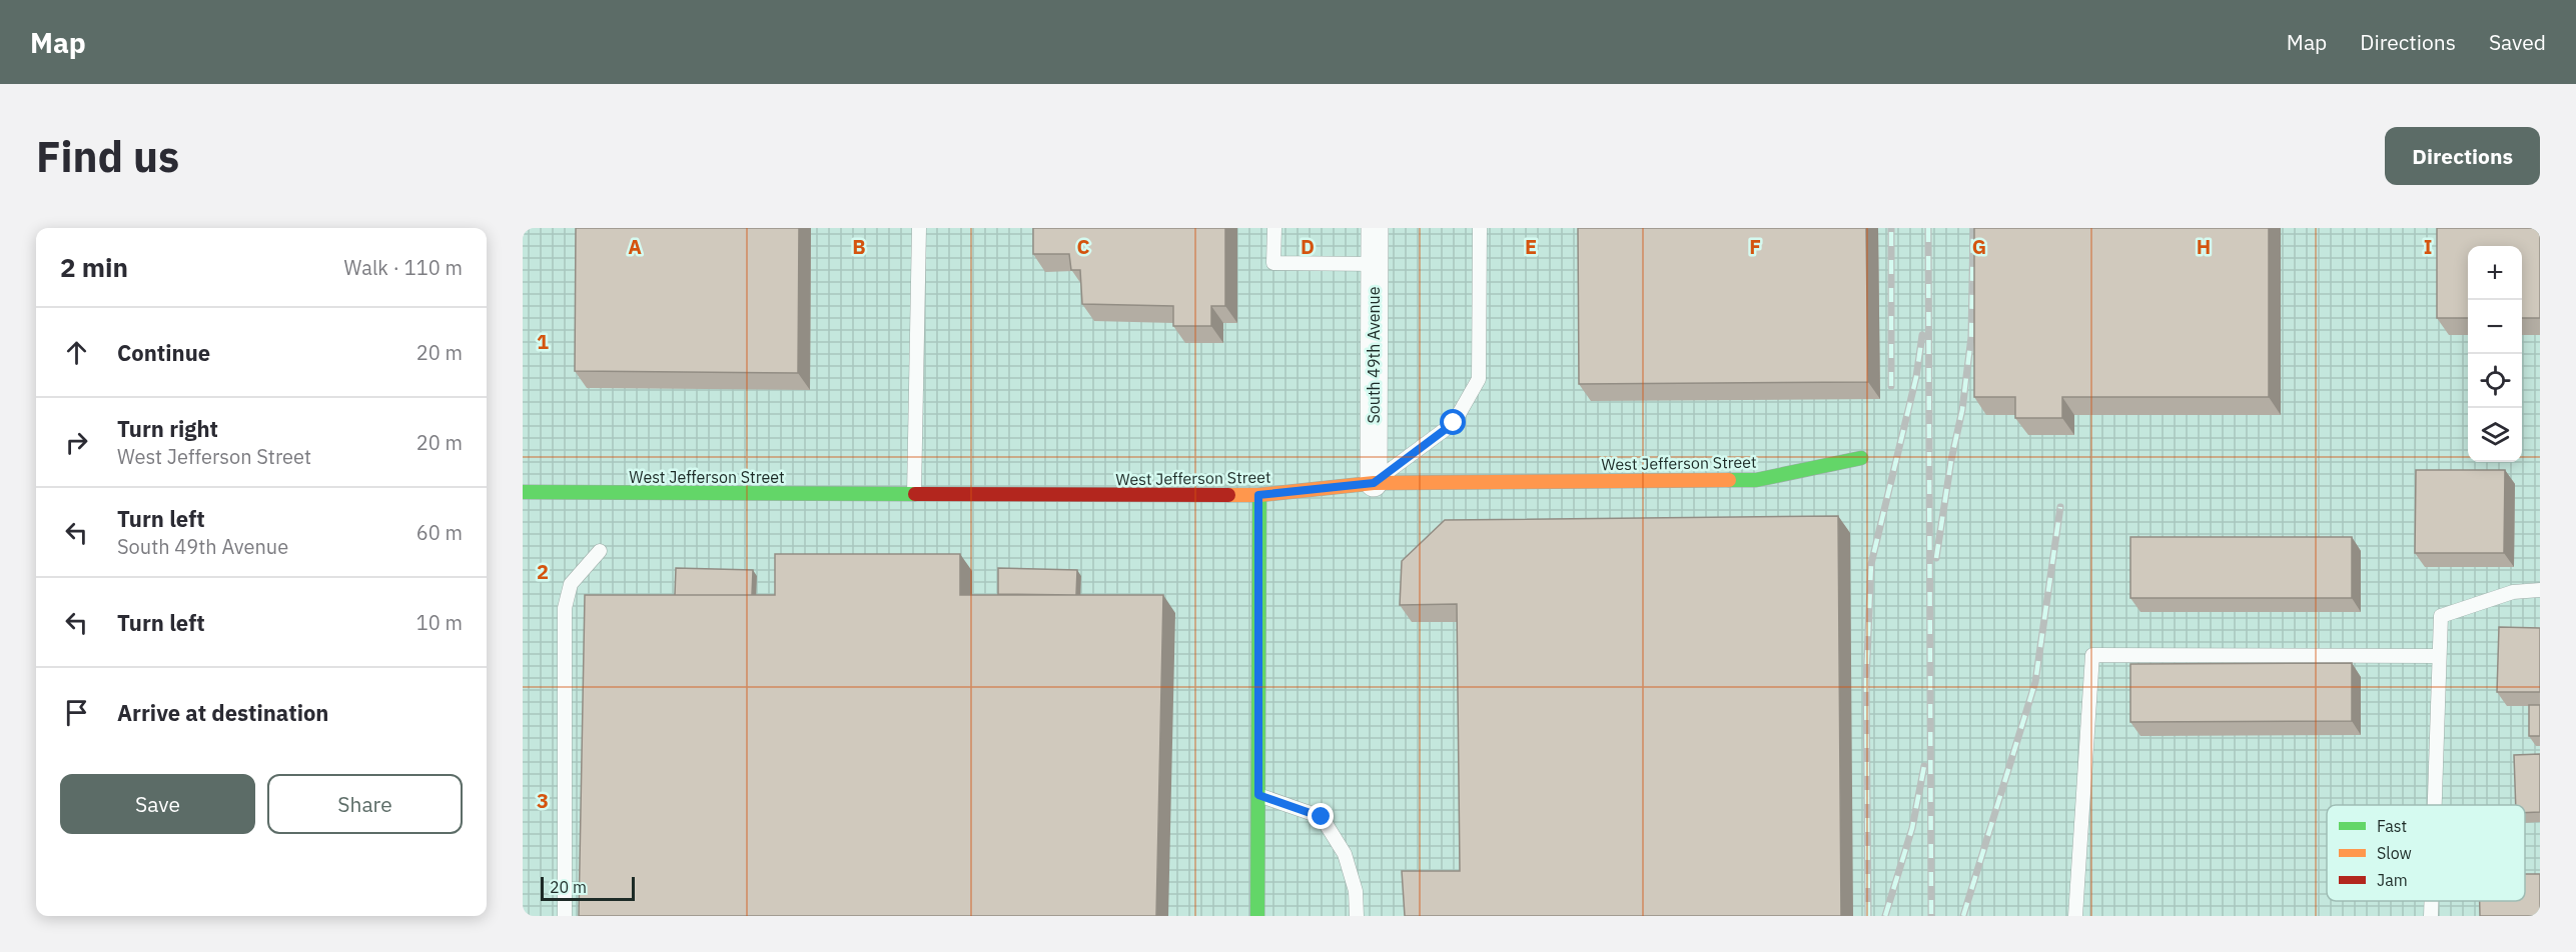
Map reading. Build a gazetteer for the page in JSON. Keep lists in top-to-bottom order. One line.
{"streets":{"street":["South 49th Avenue","West Jefferson Street"]},"crossings":[["South 49th Avenue","West Jefferson Street"]],"legend":["Fast","Slow","Jam"],"scale_bar":"20 m","page":{"header":"Map","nav":["Map","Directions","Saved"],"buttons":["Directions",["Save","Share"]],"title":"Find us","heading":["2 min","Walk · 110 m"],"map_buttons":["+","−"],"list":[["Continue","20 m"],["Turn right","West Jefferson Street","20 m"],["Turn left","South 49th Avenue","60 m"],["Turn left","10 m"],"Arrive at destination"],"scale":"20 m"},"grid":{"columns":["A","B","C","D","E","F","G","H","I"],"rows":["1","2","3"]}}
